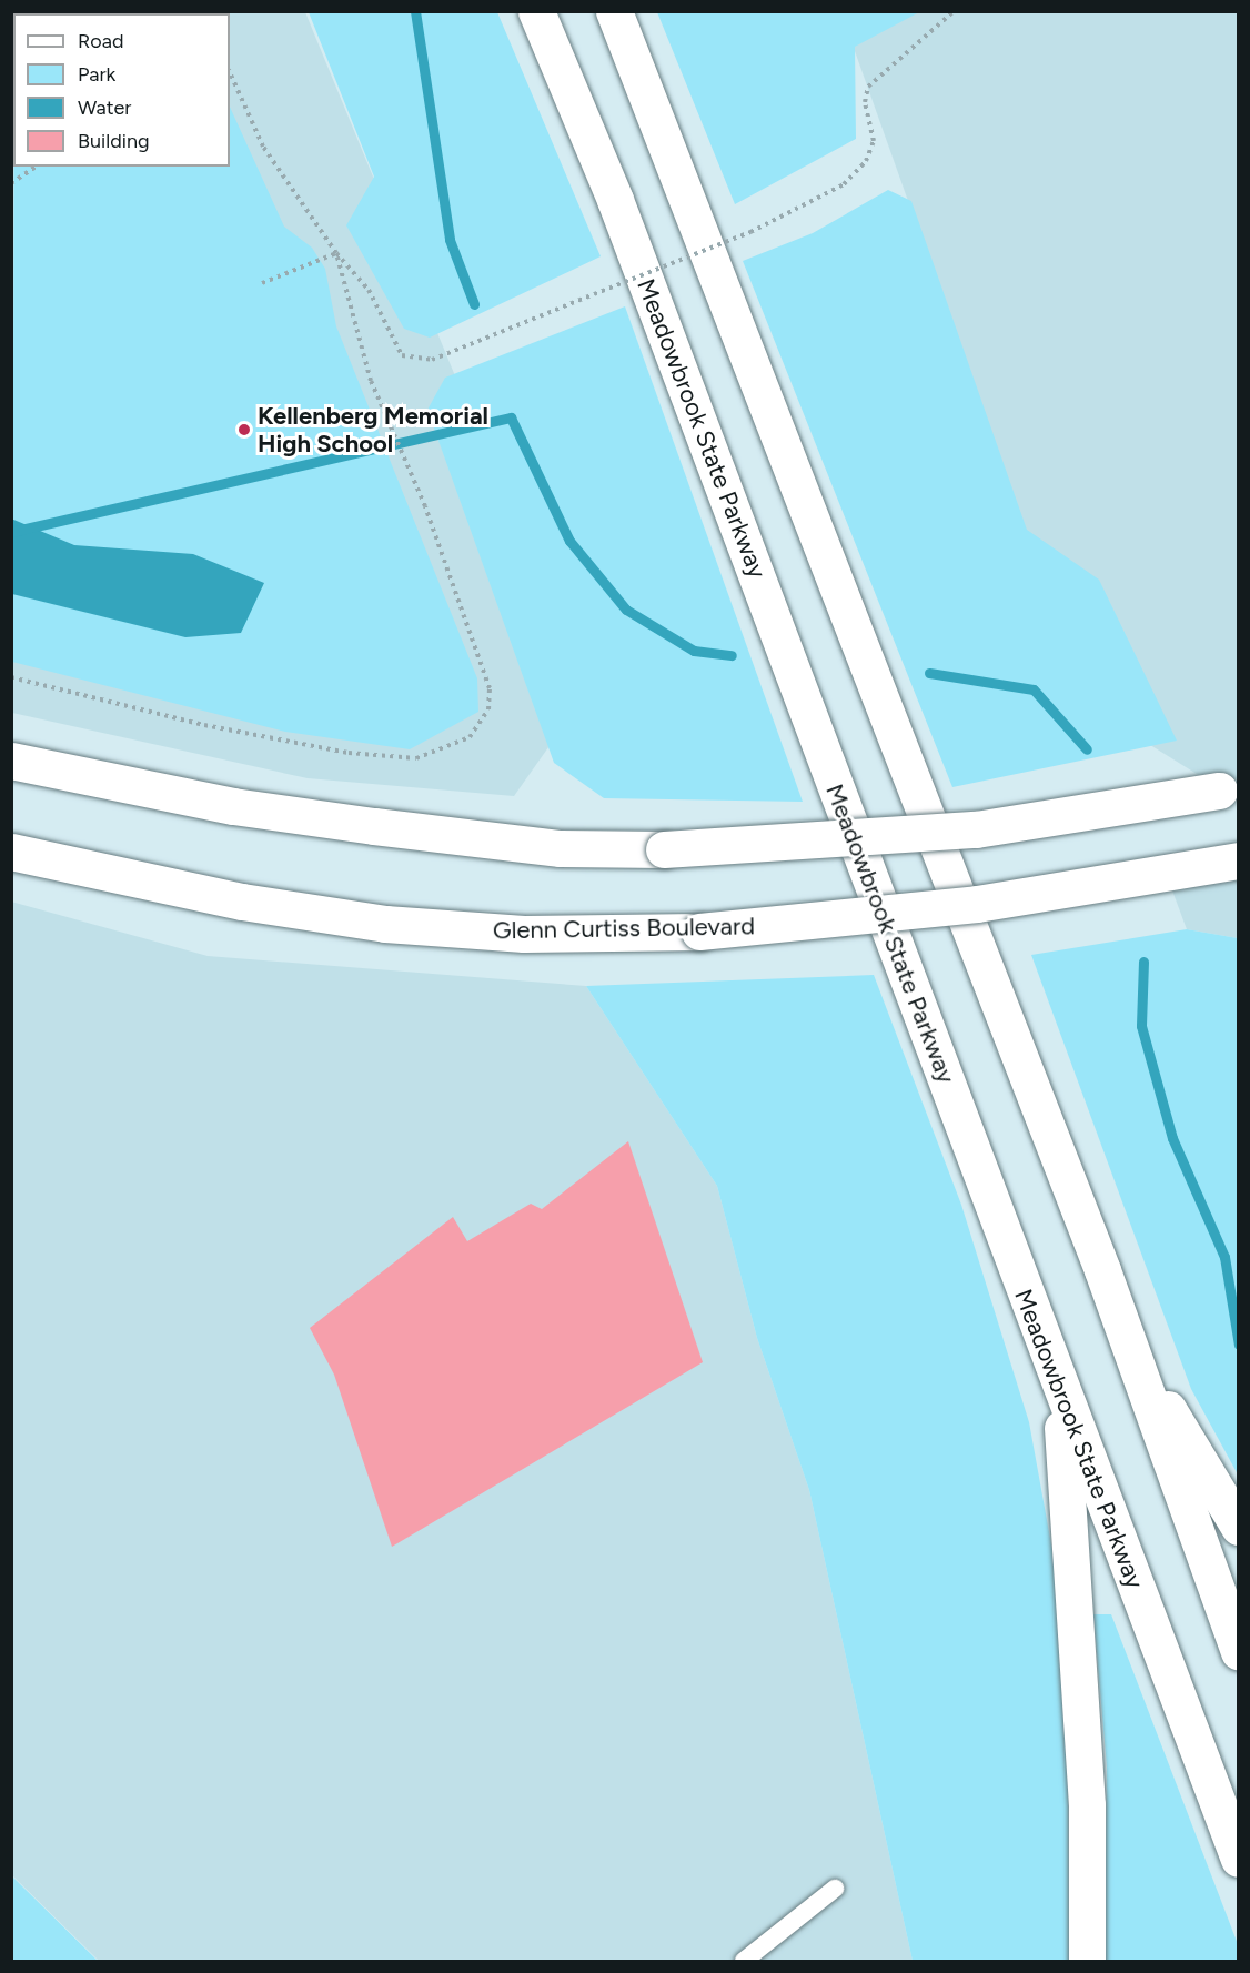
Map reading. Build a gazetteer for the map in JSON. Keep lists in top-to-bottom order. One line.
{"streets":{"main road":["Meadowbrook State Parkway","Glenn Curtiss Boulevard"]},"places":["Kellenberg Memorial High School"],"legend":["Road","Park","Water","Building"]}
